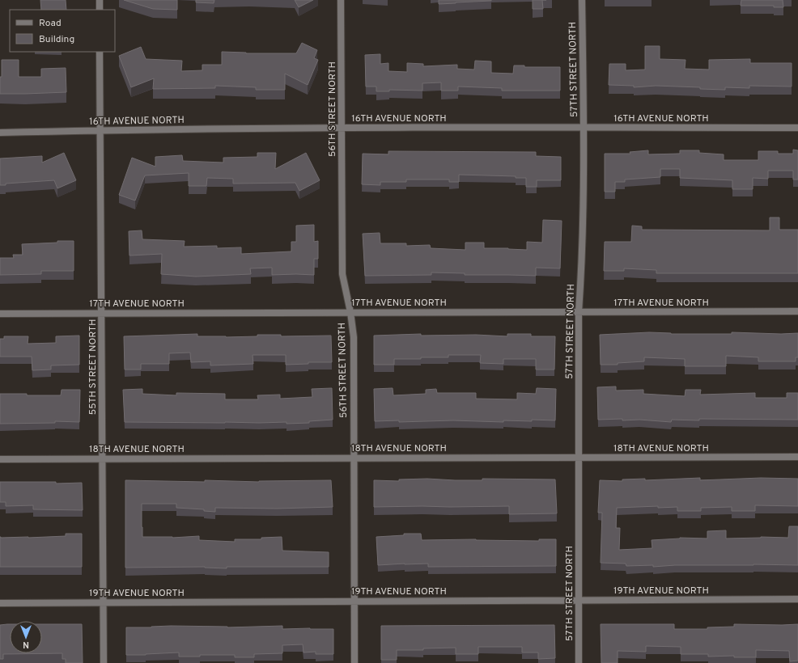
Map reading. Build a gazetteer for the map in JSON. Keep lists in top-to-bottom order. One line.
{"streets":{"street":["57TH STREET NORTH","56TH STREET NORTH","16TH AVENUE NORTH","17TH AVENUE NORTH","55TH STREET NORTH","18TH AVENUE NORTH","19TH AVENUE NORTH"]},"crossings":[["57TH STREET NORTH","16TH AVENUE NORTH"],["57TH STREET NORTH","17TH AVENUE NORTH"],["57TH STREET NORTH","18TH AVENUE NORTH"],["57TH STREET NORTH","19TH AVENUE NORTH"],["56TH STREET NORTH","16TH AVENUE NORTH"],["56TH STREET NORTH","17TH AVENUE NORTH"],["56TH STREET NORTH","18TH AVENUE NORTH"],["56TH STREET NORTH","19TH AVENUE NORTH"],["16TH AVENUE NORTH","55TH STREET NORTH"],["17TH AVENUE NORTH","55TH STREET NORTH"],["55TH STREET NORTH","18TH AVENUE NORTH"],["55TH STREET NORTH","19TH AVENUE NORTH"]],"legend":["Road","Building"],"north":"bottom"}
